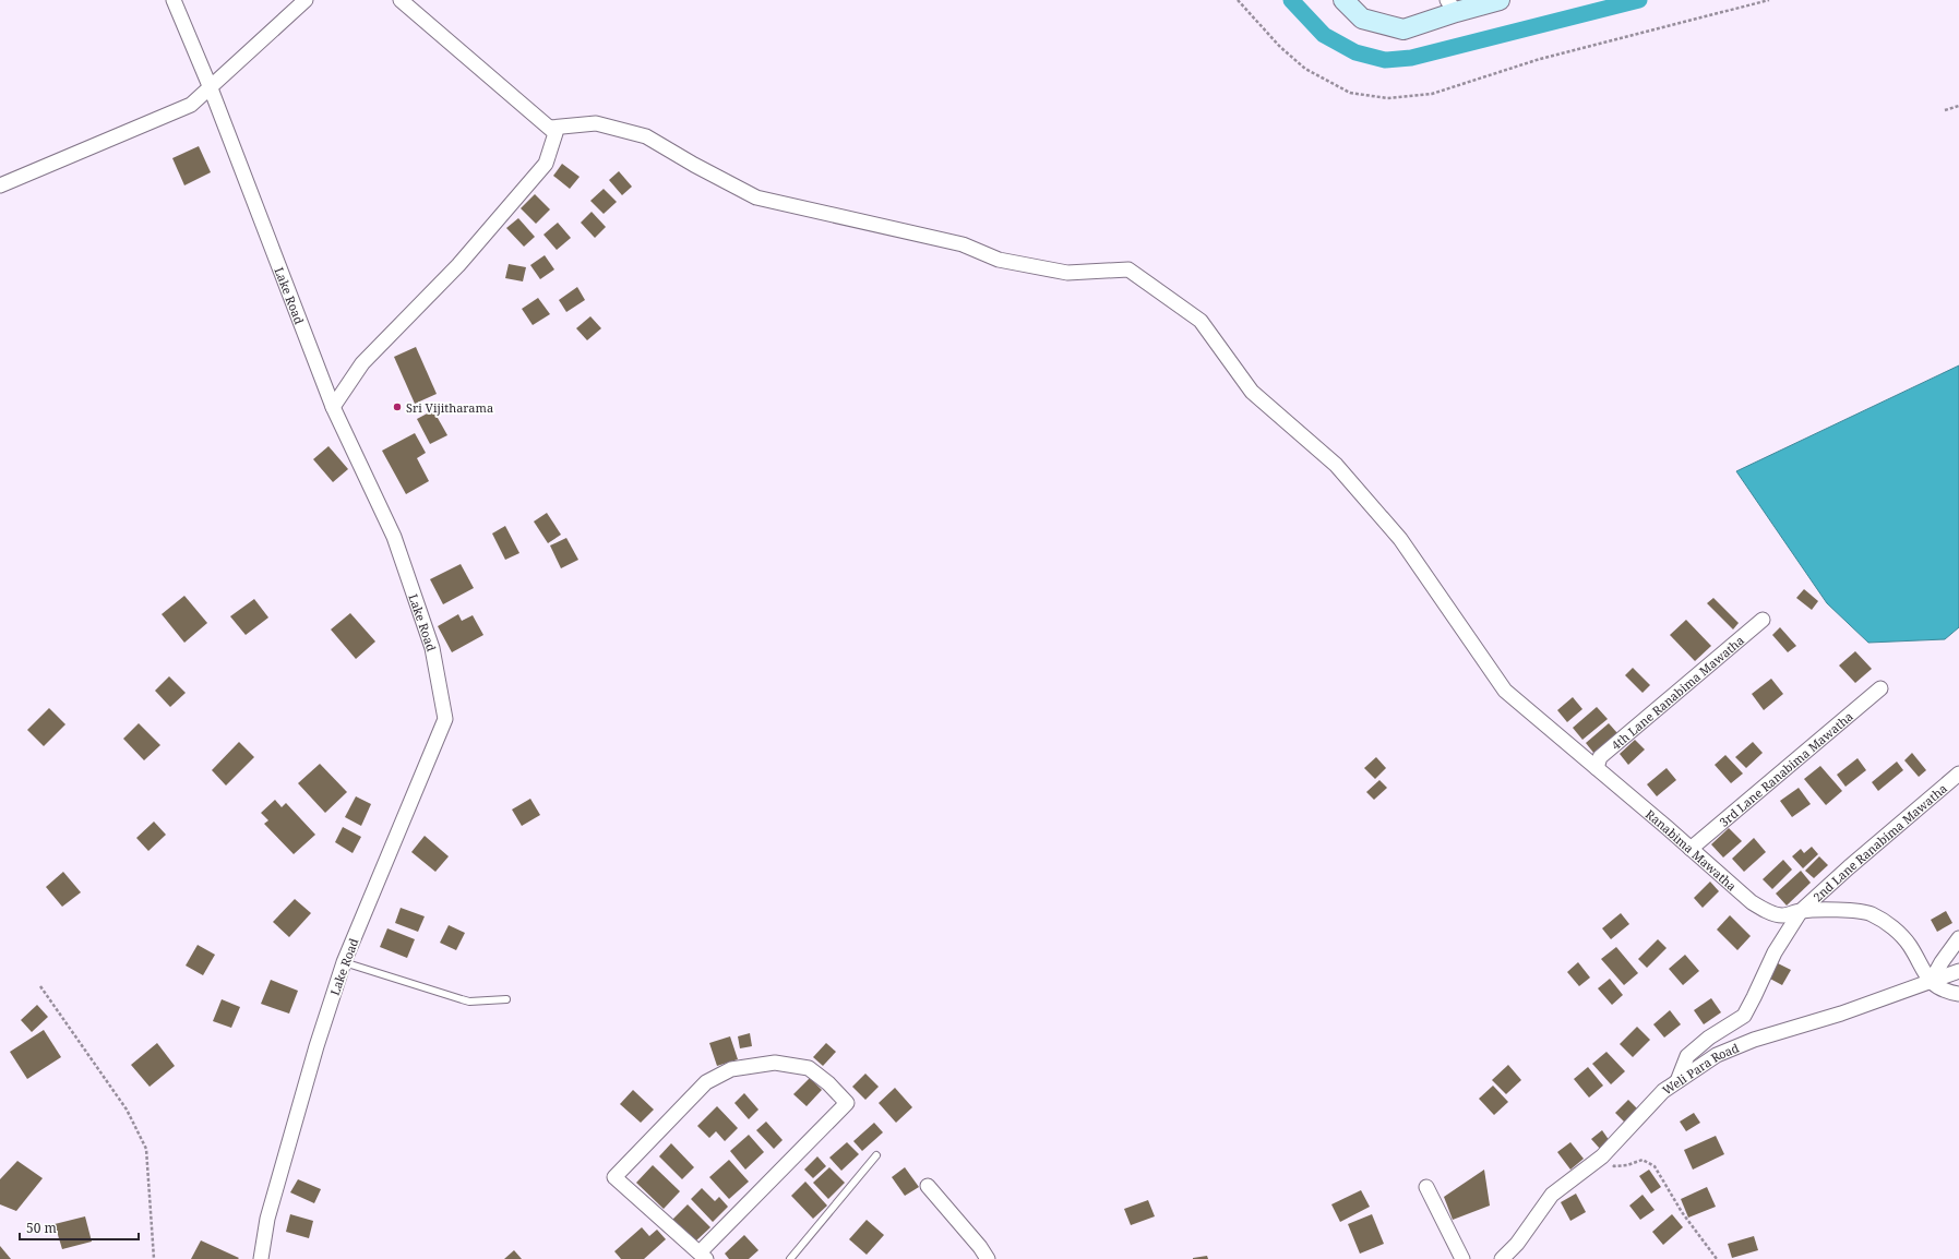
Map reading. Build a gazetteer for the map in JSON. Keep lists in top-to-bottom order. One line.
{"streets":{"street":["Lake Road","4th Lane Ranabima Mawatha","3rd Lane Ranabima Mawatha","2nd Lane Ranabima Mawatha","Ranabima Mawatha","Weli Para Road"]},"crossings":[["4th Lane Ranabima Mawatha","Ranabima Mawatha"],["3rd Lane Ranabima Mawatha","Ranabima Mawatha"],["2nd Lane Ranabima Mawatha","Ranabima Mawatha"],["2nd Lane Ranabima Mawatha","Weli Para Road"],["Ranabima Mawatha","Weli Para Road"]],"places":["Sri Vijitharama"],"scale_bar":"50 m"}
